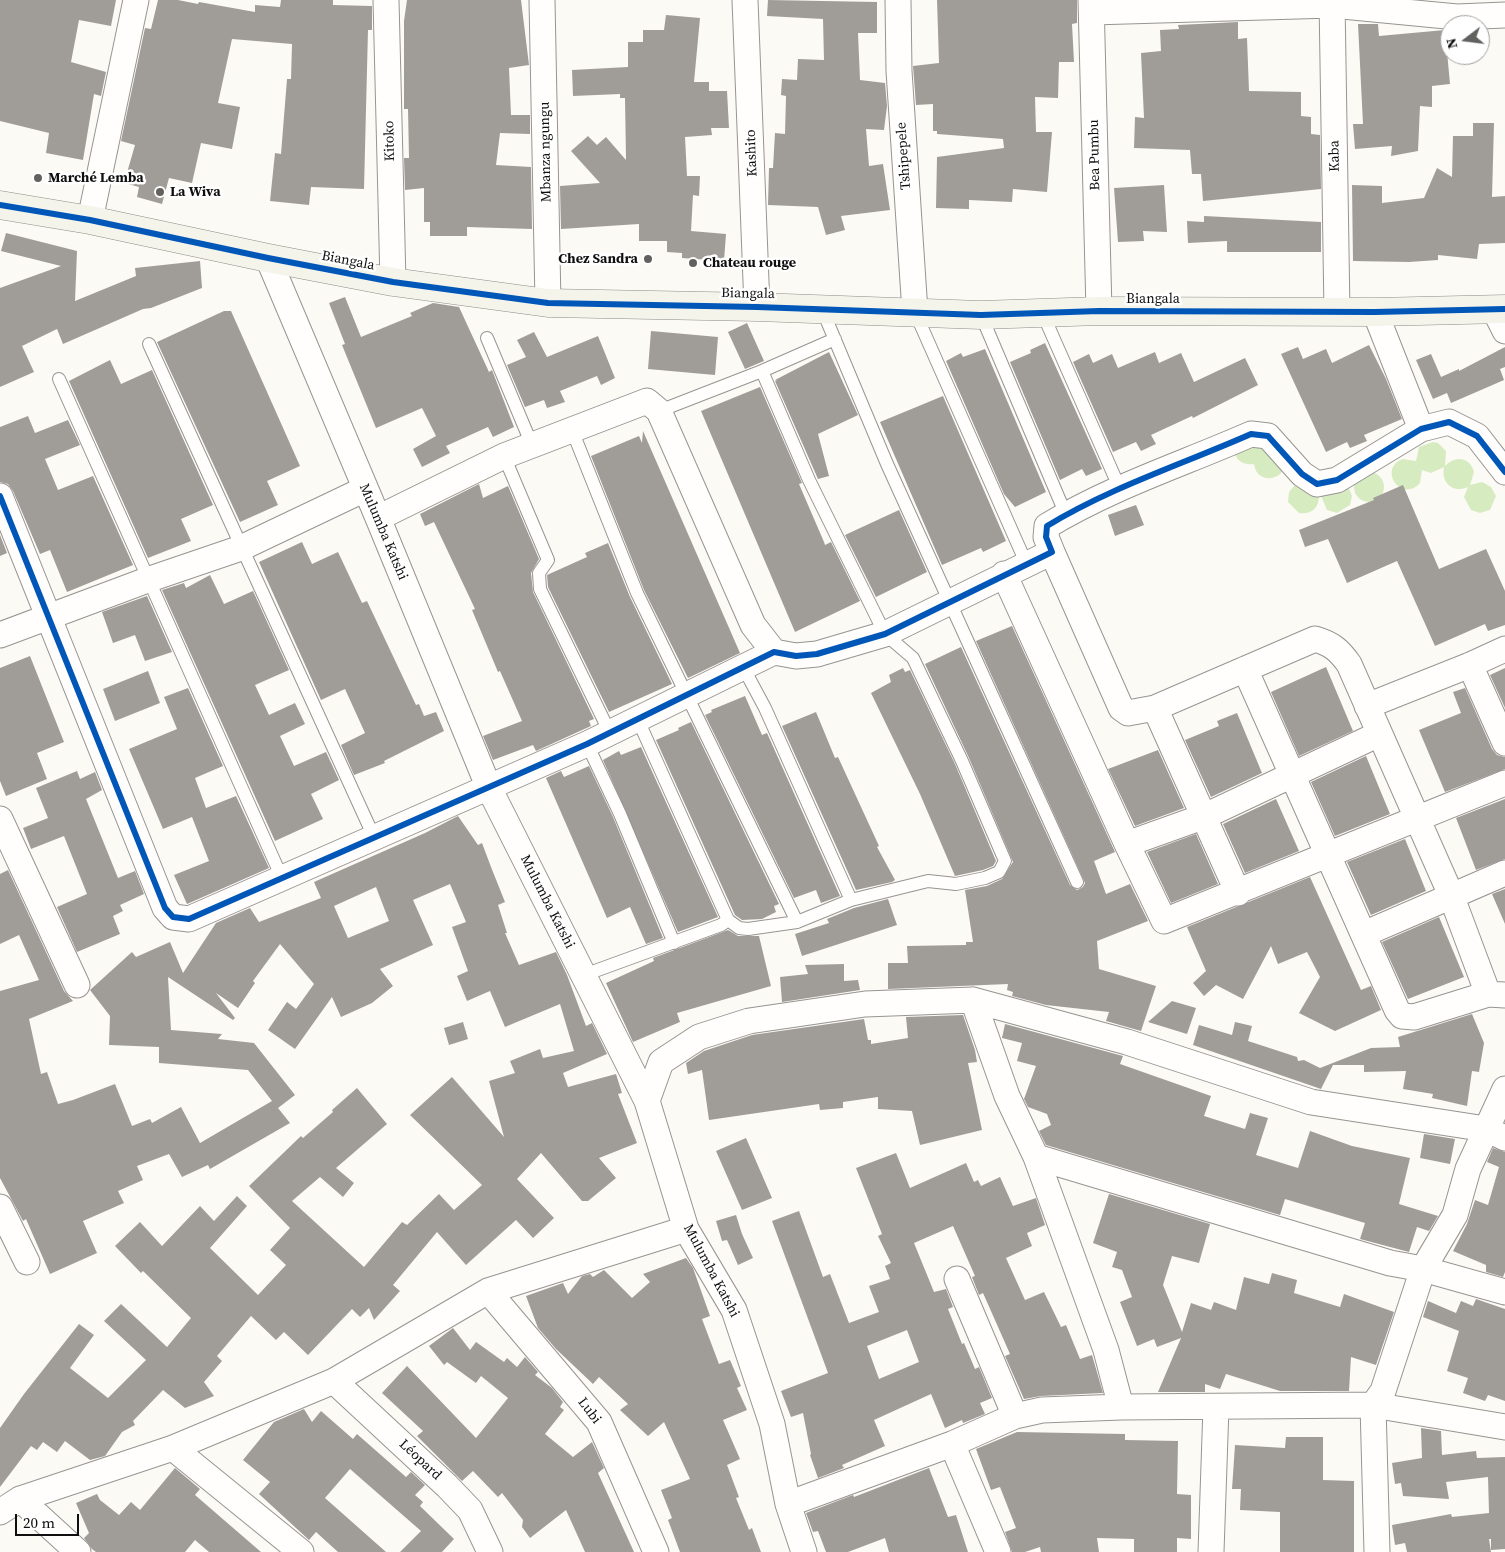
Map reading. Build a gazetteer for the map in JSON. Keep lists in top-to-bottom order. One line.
{"streets":{"street":["Kitoko","Mbanza ngungu","Kashito","Bea Pumbu","Tshipepele","Kaba","Biangala","Mulumba Katshi","Lubi","Léopard"]},"crossings":[["Kitoko","Biangala"],["Mbanza ngungu","Biangala"],["Kashito","Biangala"],["Bea Pumbu","Biangala"],["Tshipepele","Biangala"],["Kaba","Biangala"],["Biangala","Mulumba Katshi"]],"places":["Marché Lemba","La Wiva","Chez Sandra","Chateau rouge"],"scale_bar":"20 m","north":"left"}
